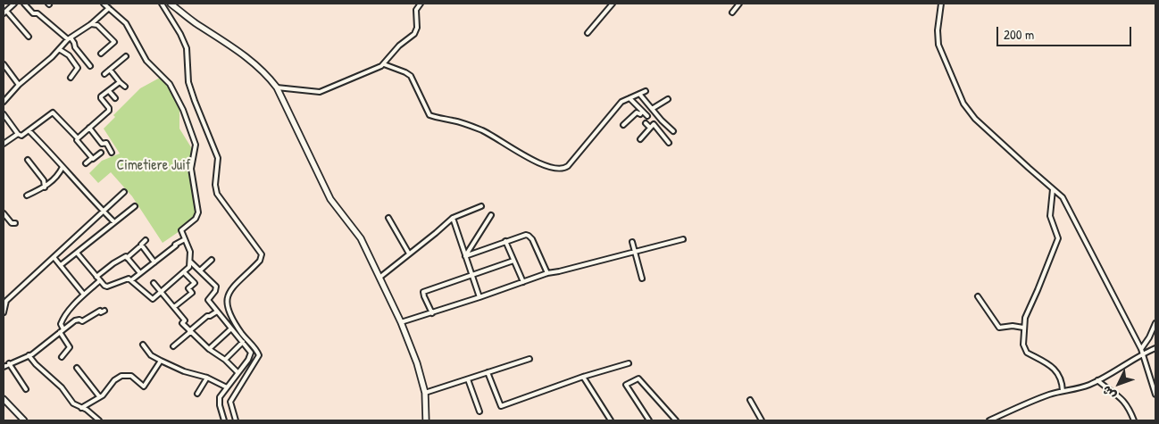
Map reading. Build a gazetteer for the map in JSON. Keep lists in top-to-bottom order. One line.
{"parks":["Cimetiere Juif"],"scale_bar":"200 m","north":"bottom left"}
